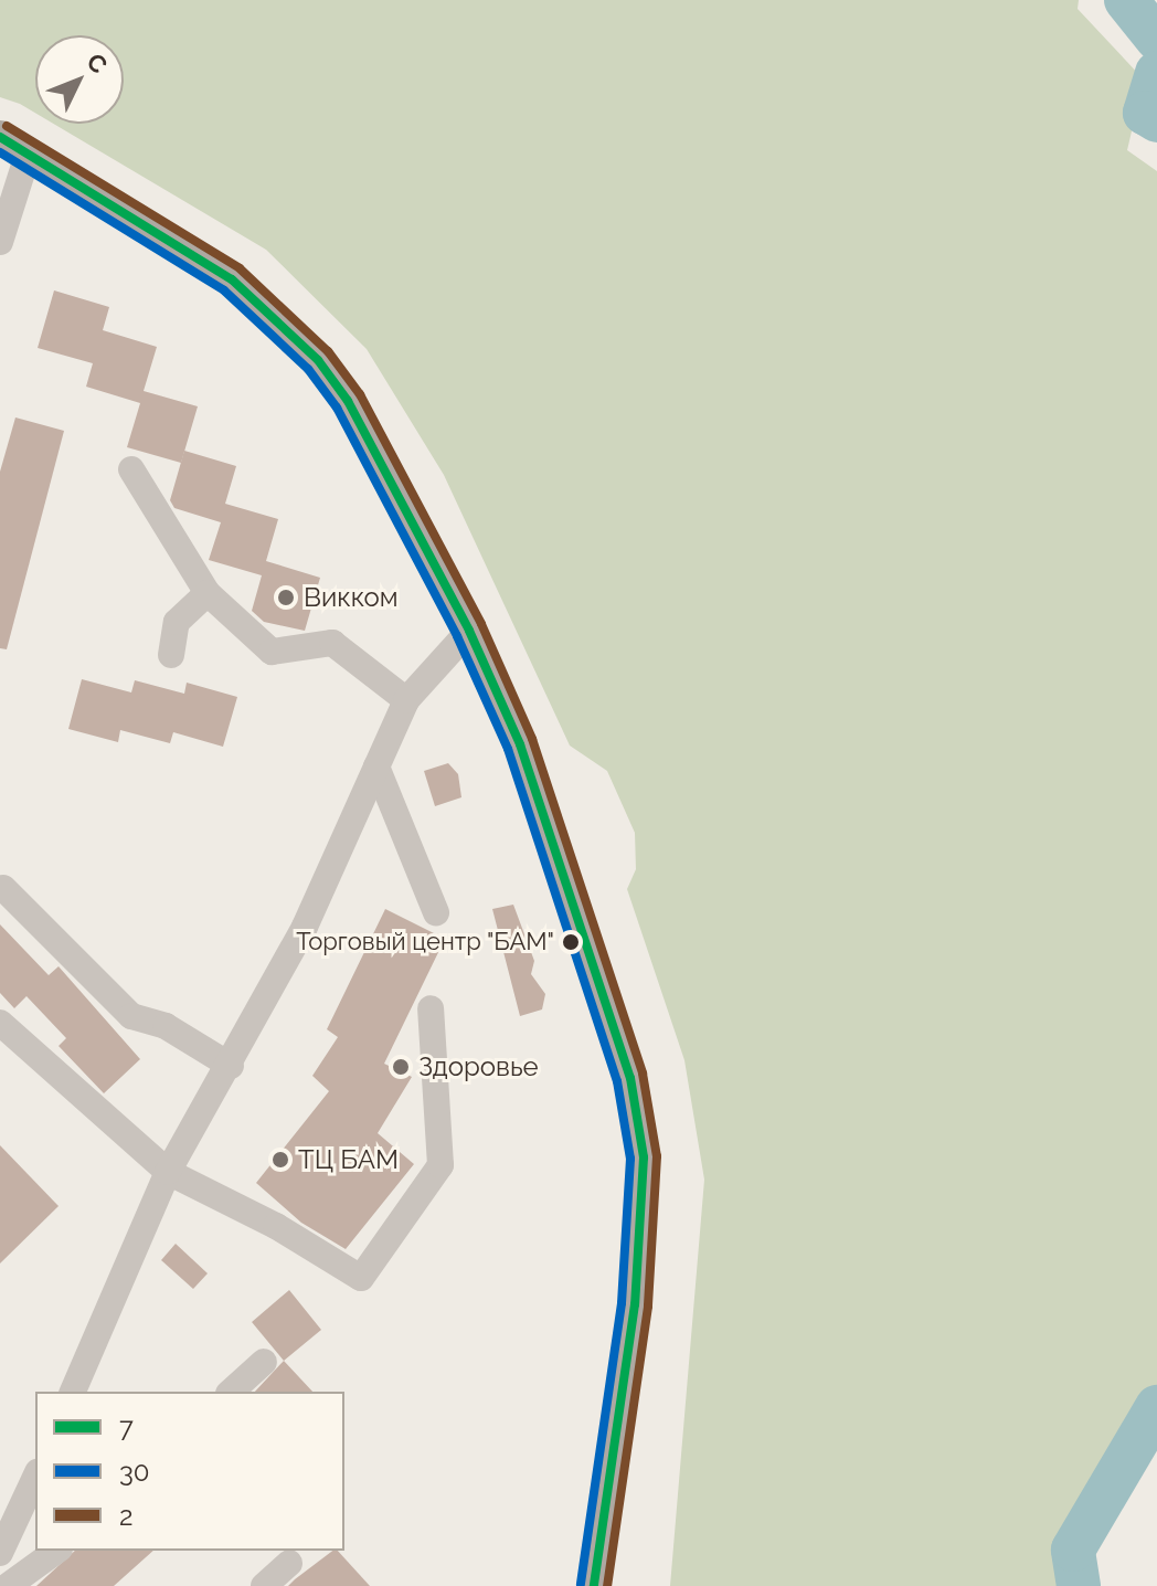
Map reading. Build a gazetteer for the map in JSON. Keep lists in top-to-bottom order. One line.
{"places":["Викком","Торговый центр \"БАМ\"","Здоровье","ТЦ БАМ"],"lines":["transit line 2","transit line 7","transit line 30"],"legend":["7","30","2"],"north":"top right"}
